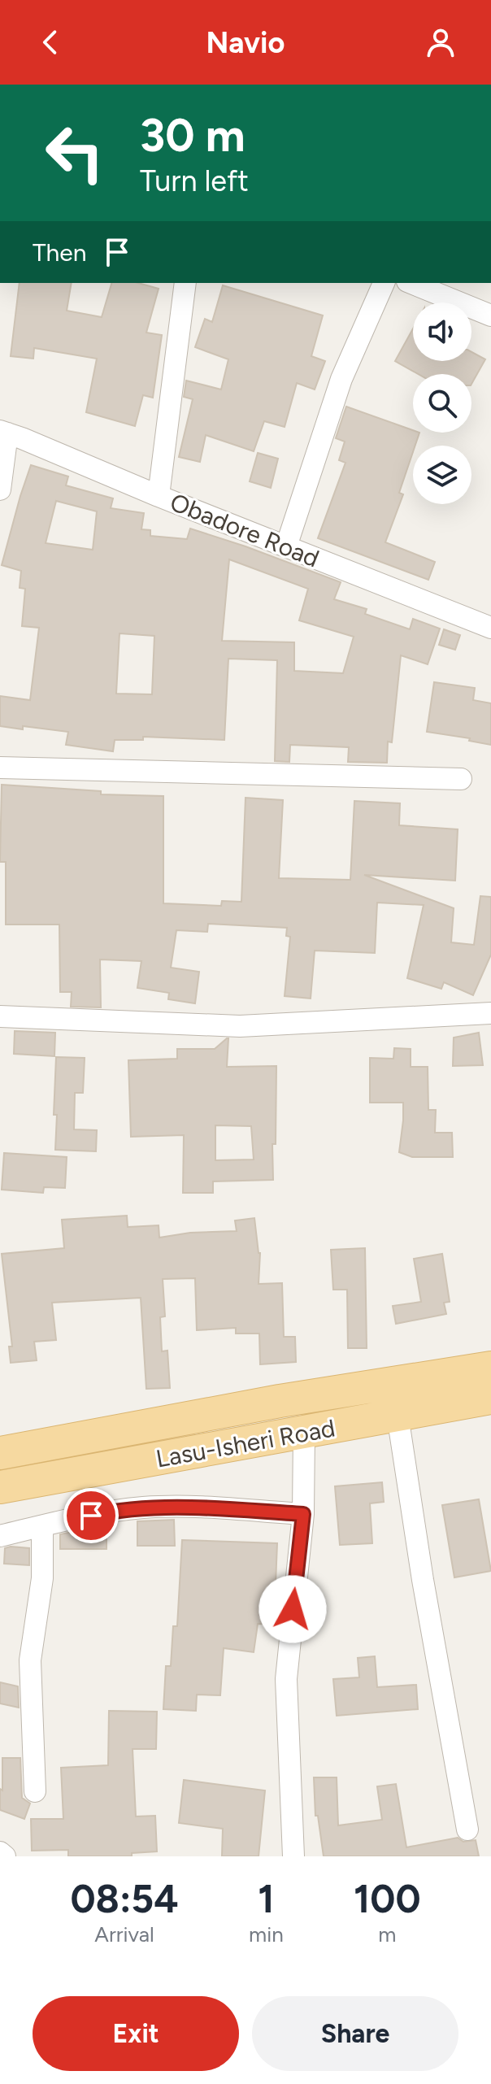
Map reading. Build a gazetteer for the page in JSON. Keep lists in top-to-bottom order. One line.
{"streets":{"main road":["Lasu-Isheri Road"],"street":["Obadore Road"]},"page":{"header":"Navio","turn":["30 m","Turn left"],"then":"Then","eta":["08:54","Arrival","1","min","100","m"],"buttons":["Exit","Share"]}}
